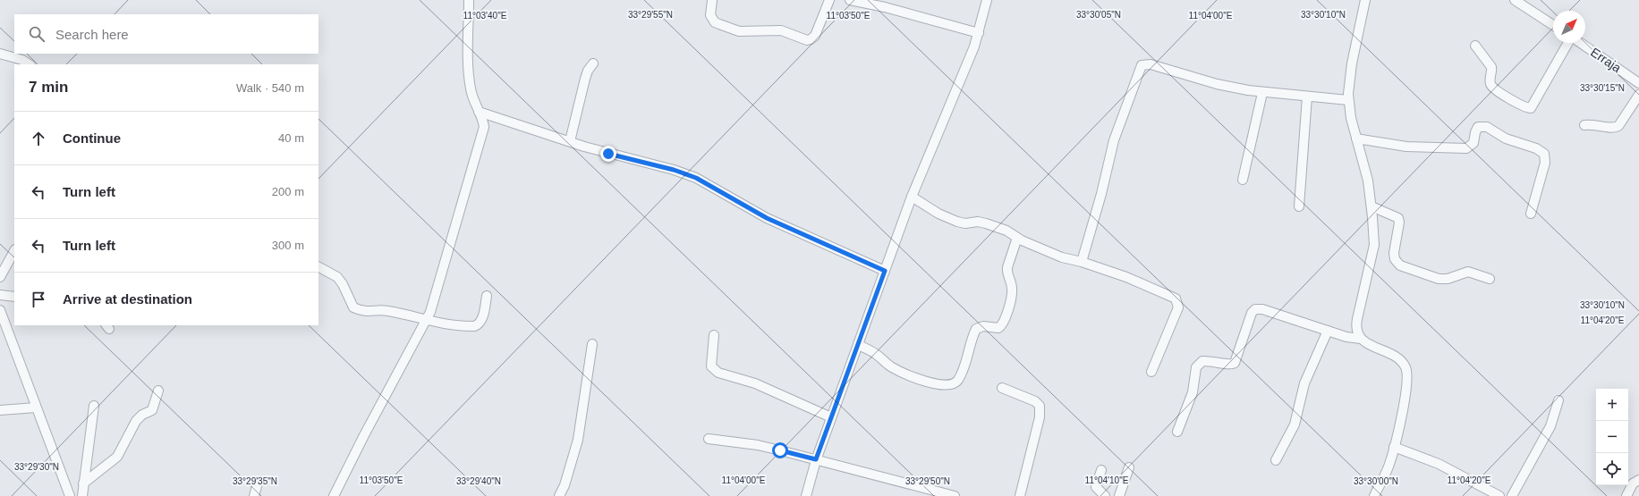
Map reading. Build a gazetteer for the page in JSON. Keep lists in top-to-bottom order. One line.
{"streets":{"street":["Erraja"]},"north":"top right","page":{"search":"Search here","heading":["7 min","Walk · 540 m"],"list":[["Continue","40 m"],["Turn left","200 m"],["Turn left","300 m"],"Arrive at destination"],"map_buttons":["+","−"]},"coordinates":["33°29'55\"N","33°30'05\"N","33°30'10\"N","11°03'40\"E","11°03'50\"E","11°04'00\"E","33°30'15\"N","11°04'20\"E","33°29'30\"N","11°04'10\"E","33°29'35\"N","33°29'40\"N","33°29'50\"N","33°30'00\"N"]}
